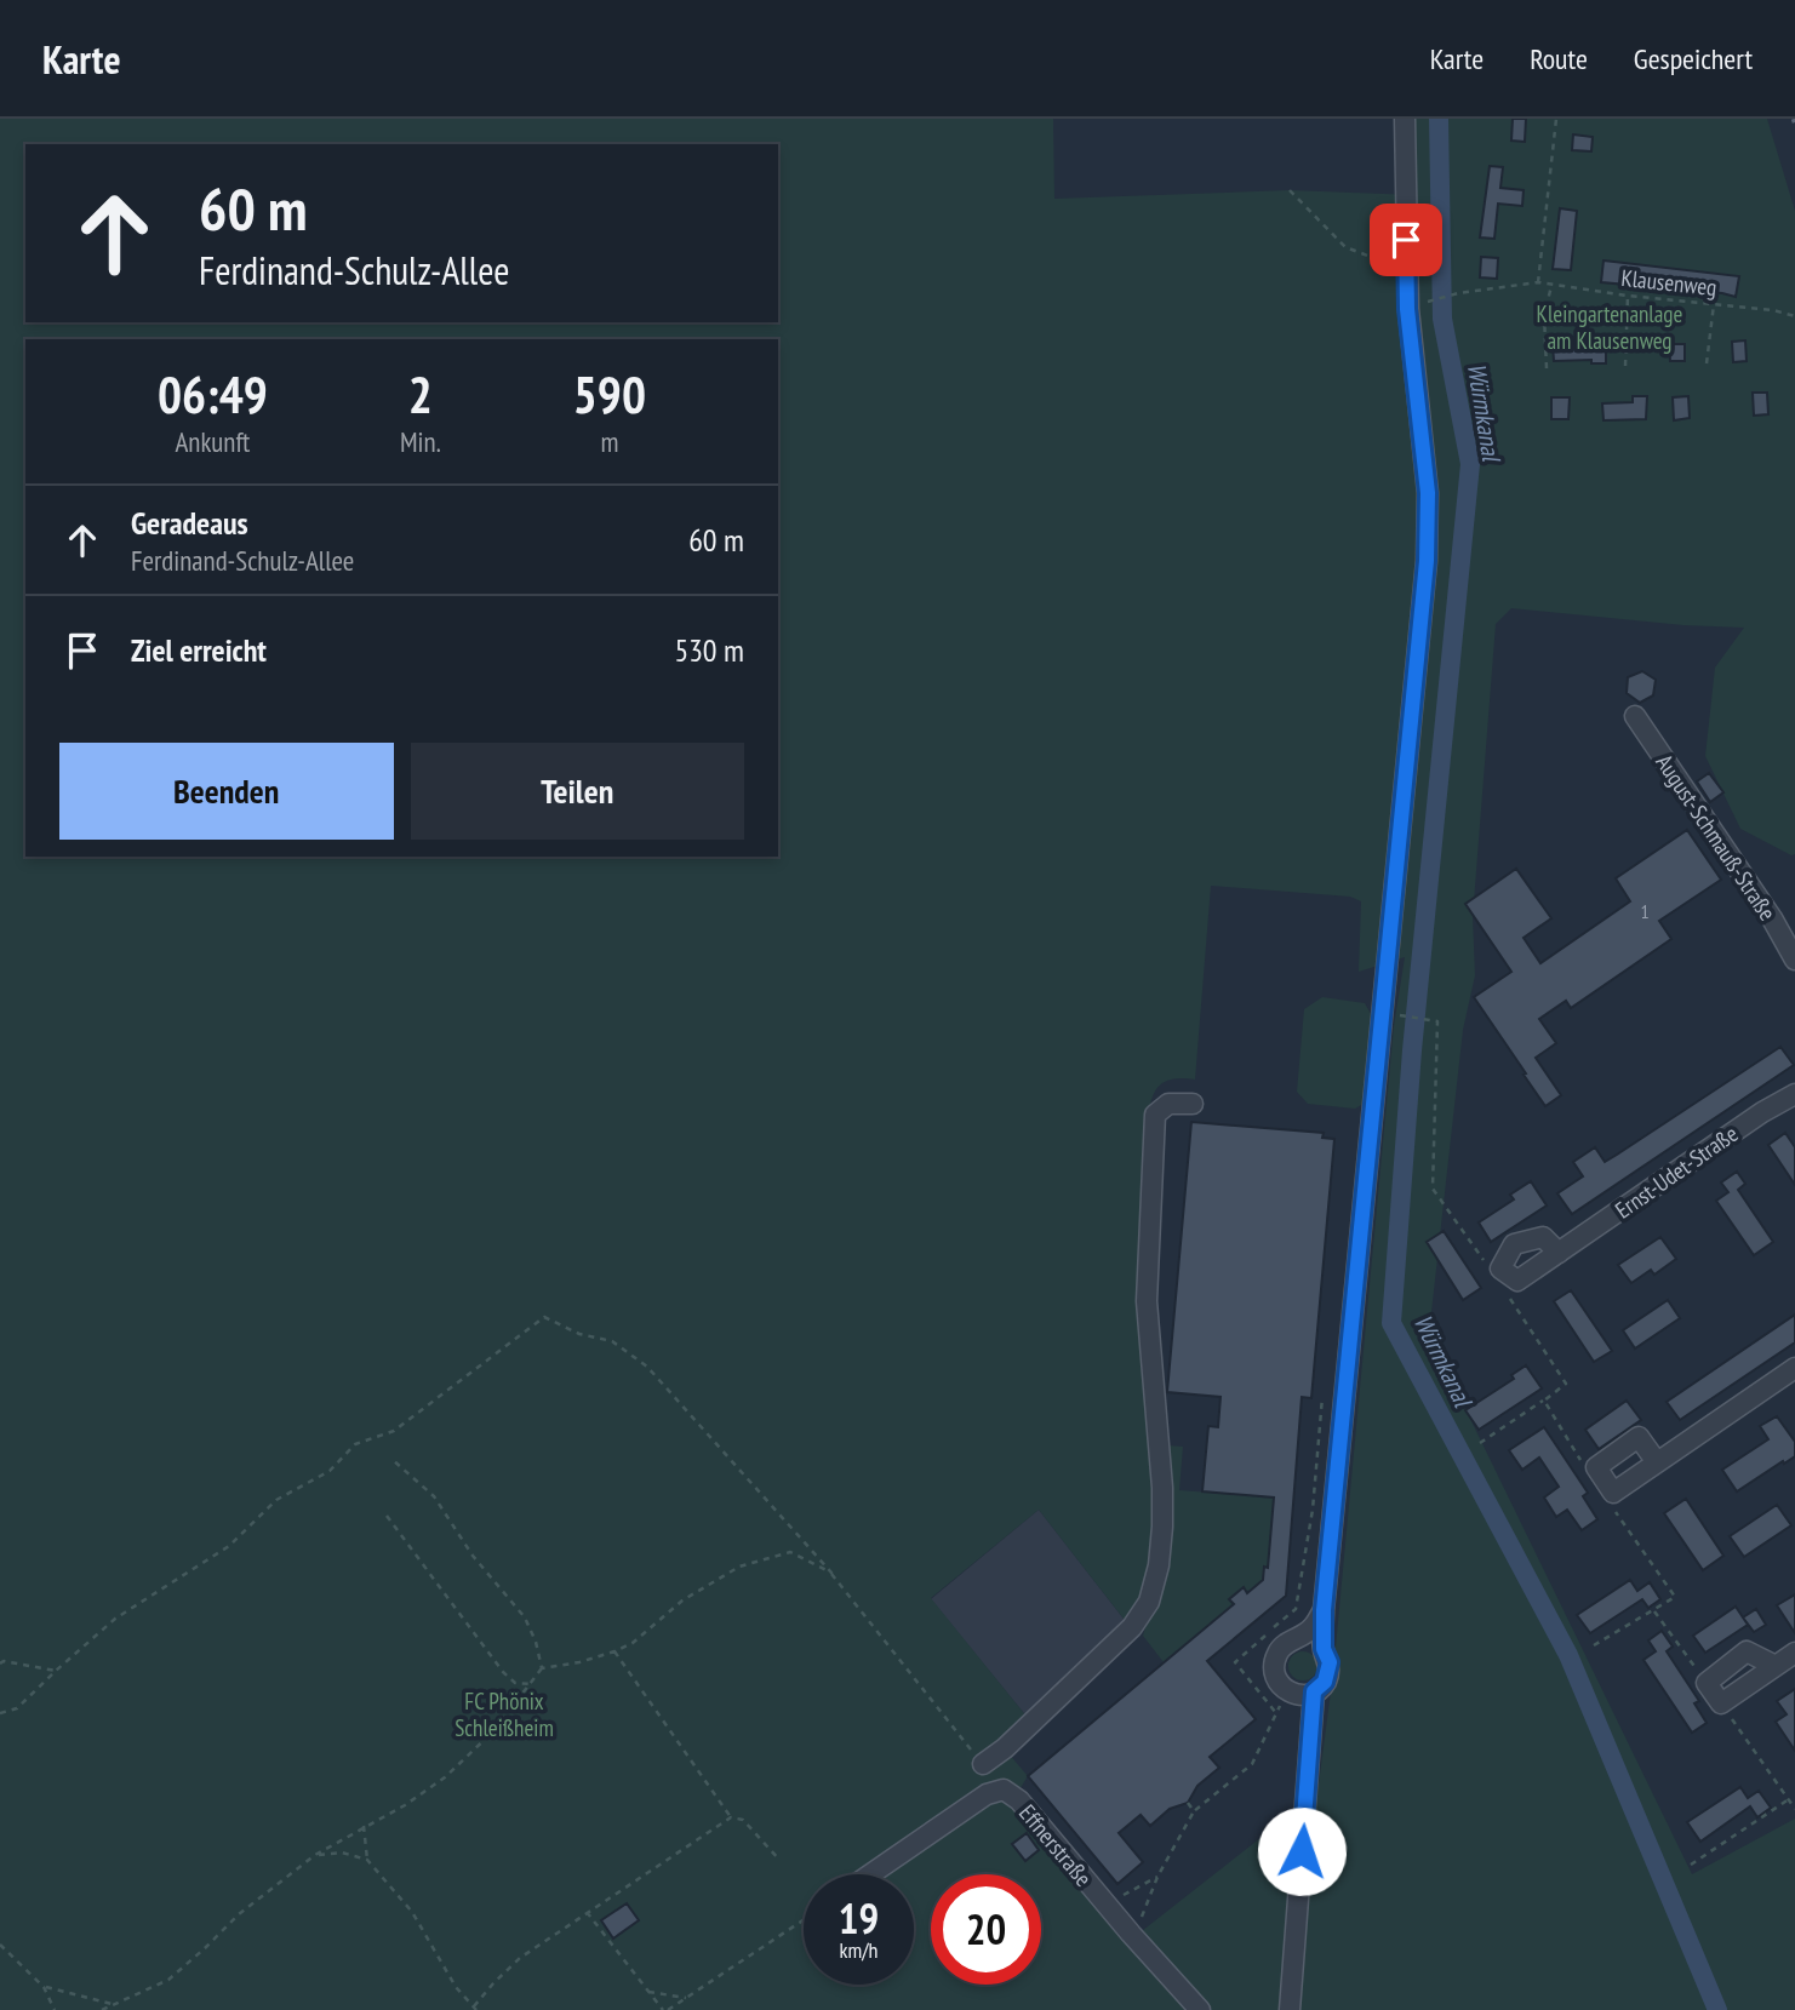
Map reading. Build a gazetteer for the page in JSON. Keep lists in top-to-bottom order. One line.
{"streets":{"street":["August-Schmauß-Straße","Ernst-Udet-Straße","Effnerstraße"],"path":["Klausenweg"]},"water":["Würmkanal"],"parks":["Kleingartenanlage am Klausenweg","FC Phönix Schleißheim"],"house_numbers":["1"],"page":{"header":"Karte","nav":["Karte","Route","Gespeichert"],"turn":["60 m","Ferdinand-Schulz-Allee"],"eta":["06:49","Ankunft","2","Min.","590","m"],"list":[{"name":"Geradeaus","note":"Ferdinand-Schulz-Allee","value":"60 m"},{"name":"Ziel erreicht","value":"530 m"}],"buttons":["Beenden","Teilen"],"speed":"19 km/h","limit":"20"}}
